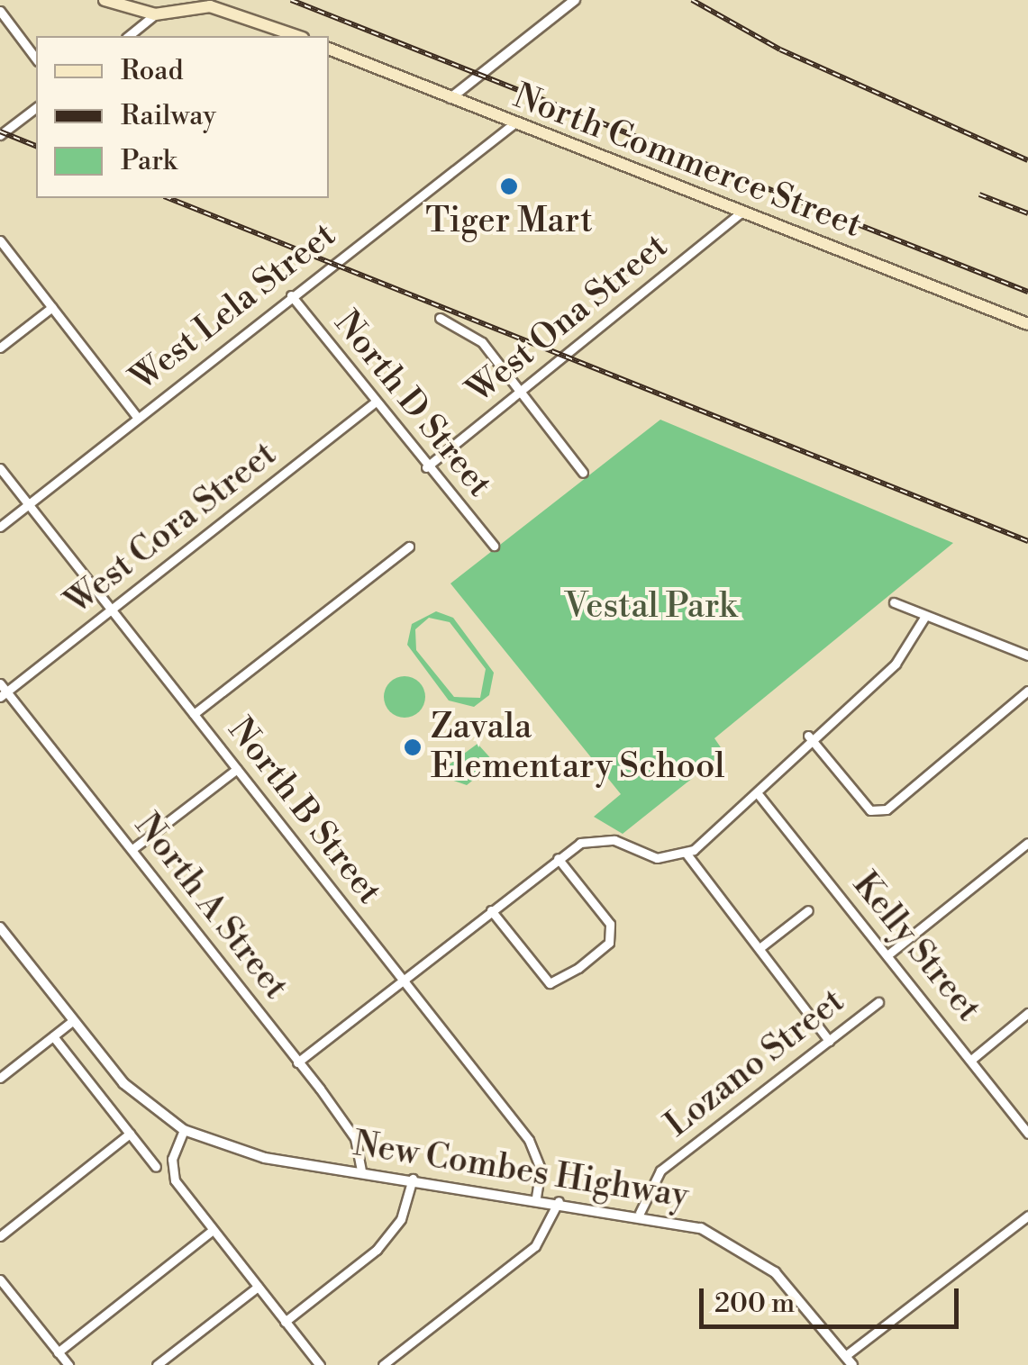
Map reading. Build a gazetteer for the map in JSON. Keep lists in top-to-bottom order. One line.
{"streets":{"main road":["North Commerce Street"],"street":["West Lela Street","West Ona Street","North D Street","West Cora Street","North B Street","North A Street","Kelly Street","Lozano Street","New Combes Highway"]},"crossings":[["North Commerce Street","West Lela Street"],["North Commerce Street","West Ona Street"],["West Lela Street","North D Street"],["West Lela Street","North B Street"],["West Ona Street","North D Street"],["North D Street","West Cora Street"],["West Cora Street","North B Street"],["West Cora Street","North A Street"],["North B Street","New Combes Highway"],["North A Street","New Combes Highway"],["Lozano Street","New Combes Highway"]],"parks":["Vestal Park"],"places":["Tiger Mart","Zavala Elementary School"],"legend":["Road","Railway","Park"],"scale_bar":"200 m"}
